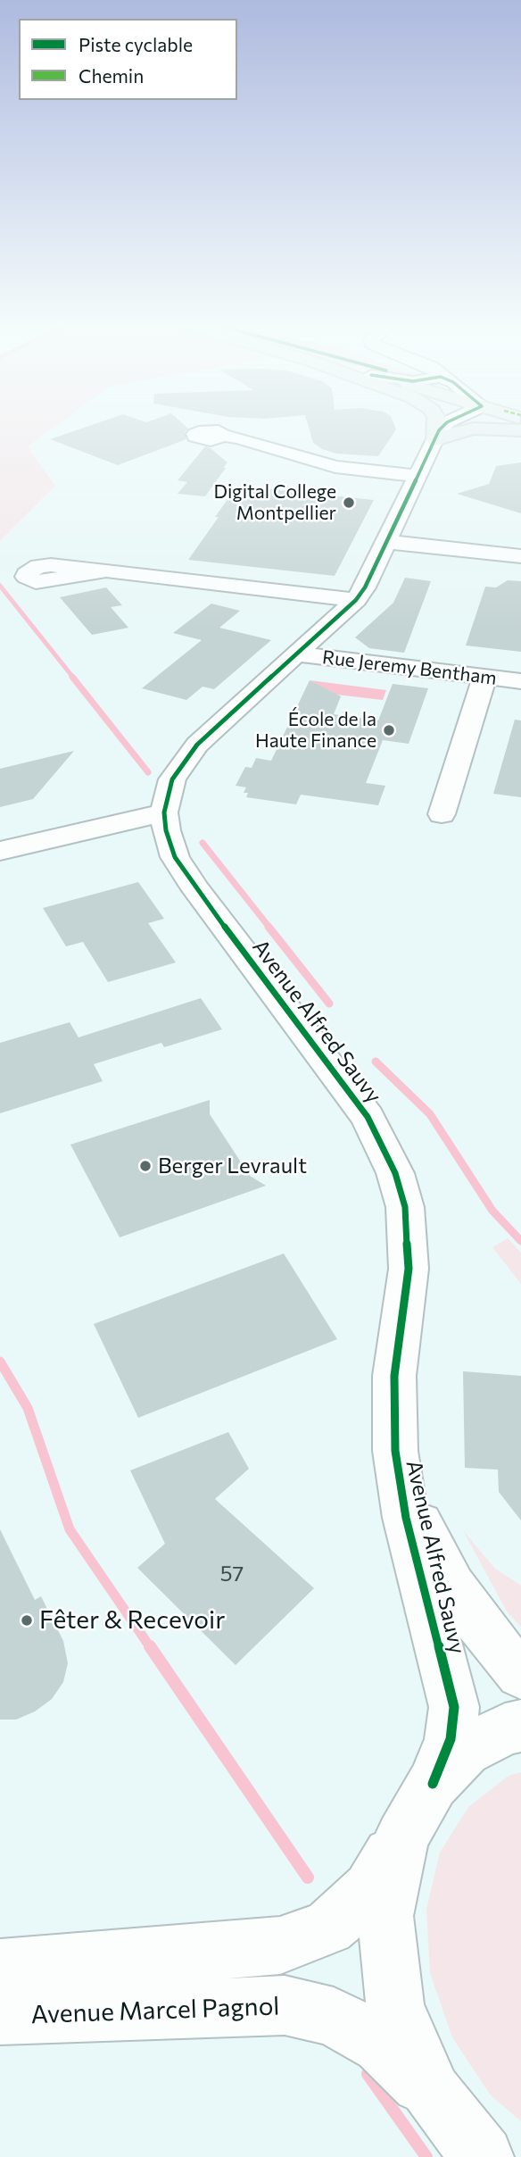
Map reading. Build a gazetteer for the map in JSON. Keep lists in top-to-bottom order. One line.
{"streets":{"street":["Rue Jeremy Bentham","Avenue Alfred Sauvy","Avenue Marcel Pagnol"]},"crossings":[["Rue Jeremy Bentham","Avenue Alfred Sauvy"]],"places":["Digital College Montpellier","École de la Haute Finance","Berger Levrault","Fêter & Recevoir"],"house_numbers":["57"],"legend":["Piste cyclable","Chemin"]}
